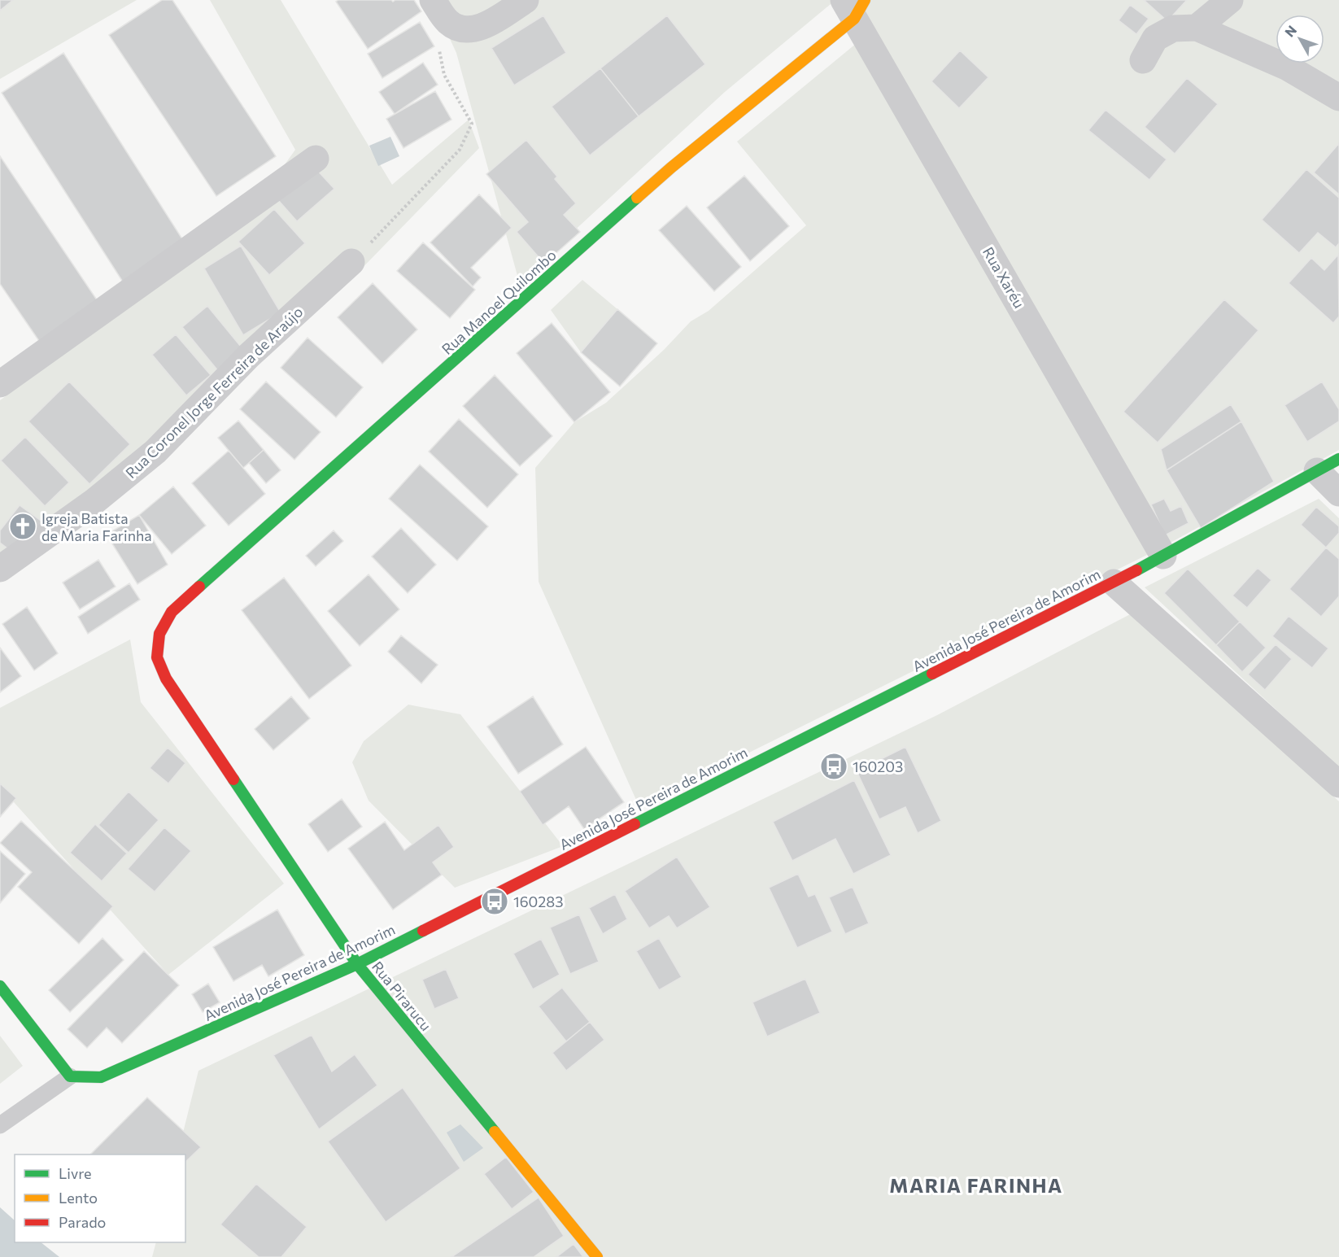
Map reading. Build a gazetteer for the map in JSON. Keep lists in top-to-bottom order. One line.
{"streets":{"street":["Rua Xaréu","Rua Manoel Quilombo","Rua Coronel Jorge Ferreira de Araújo","Avenida José Pereira de Amorim","Rua Pirarucu"]},"crossings":[["Rua Xaréu","Rua Manoel Quilombo"],["Rua Xaréu","Avenida José Pereira de Amorim"],["Rua Manoel Quilombo","Rua Pirarucu"],["Avenida José Pereira de Amorim","Rua Pirarucu"]],"districts":["MARIA FARINHA"],"places":{"church":["Igreja Batista de Maria Farinha"],"bus stop":["160203","160283"]},"legend":["Livre","Lento","Parado"],"north":"top left"}
